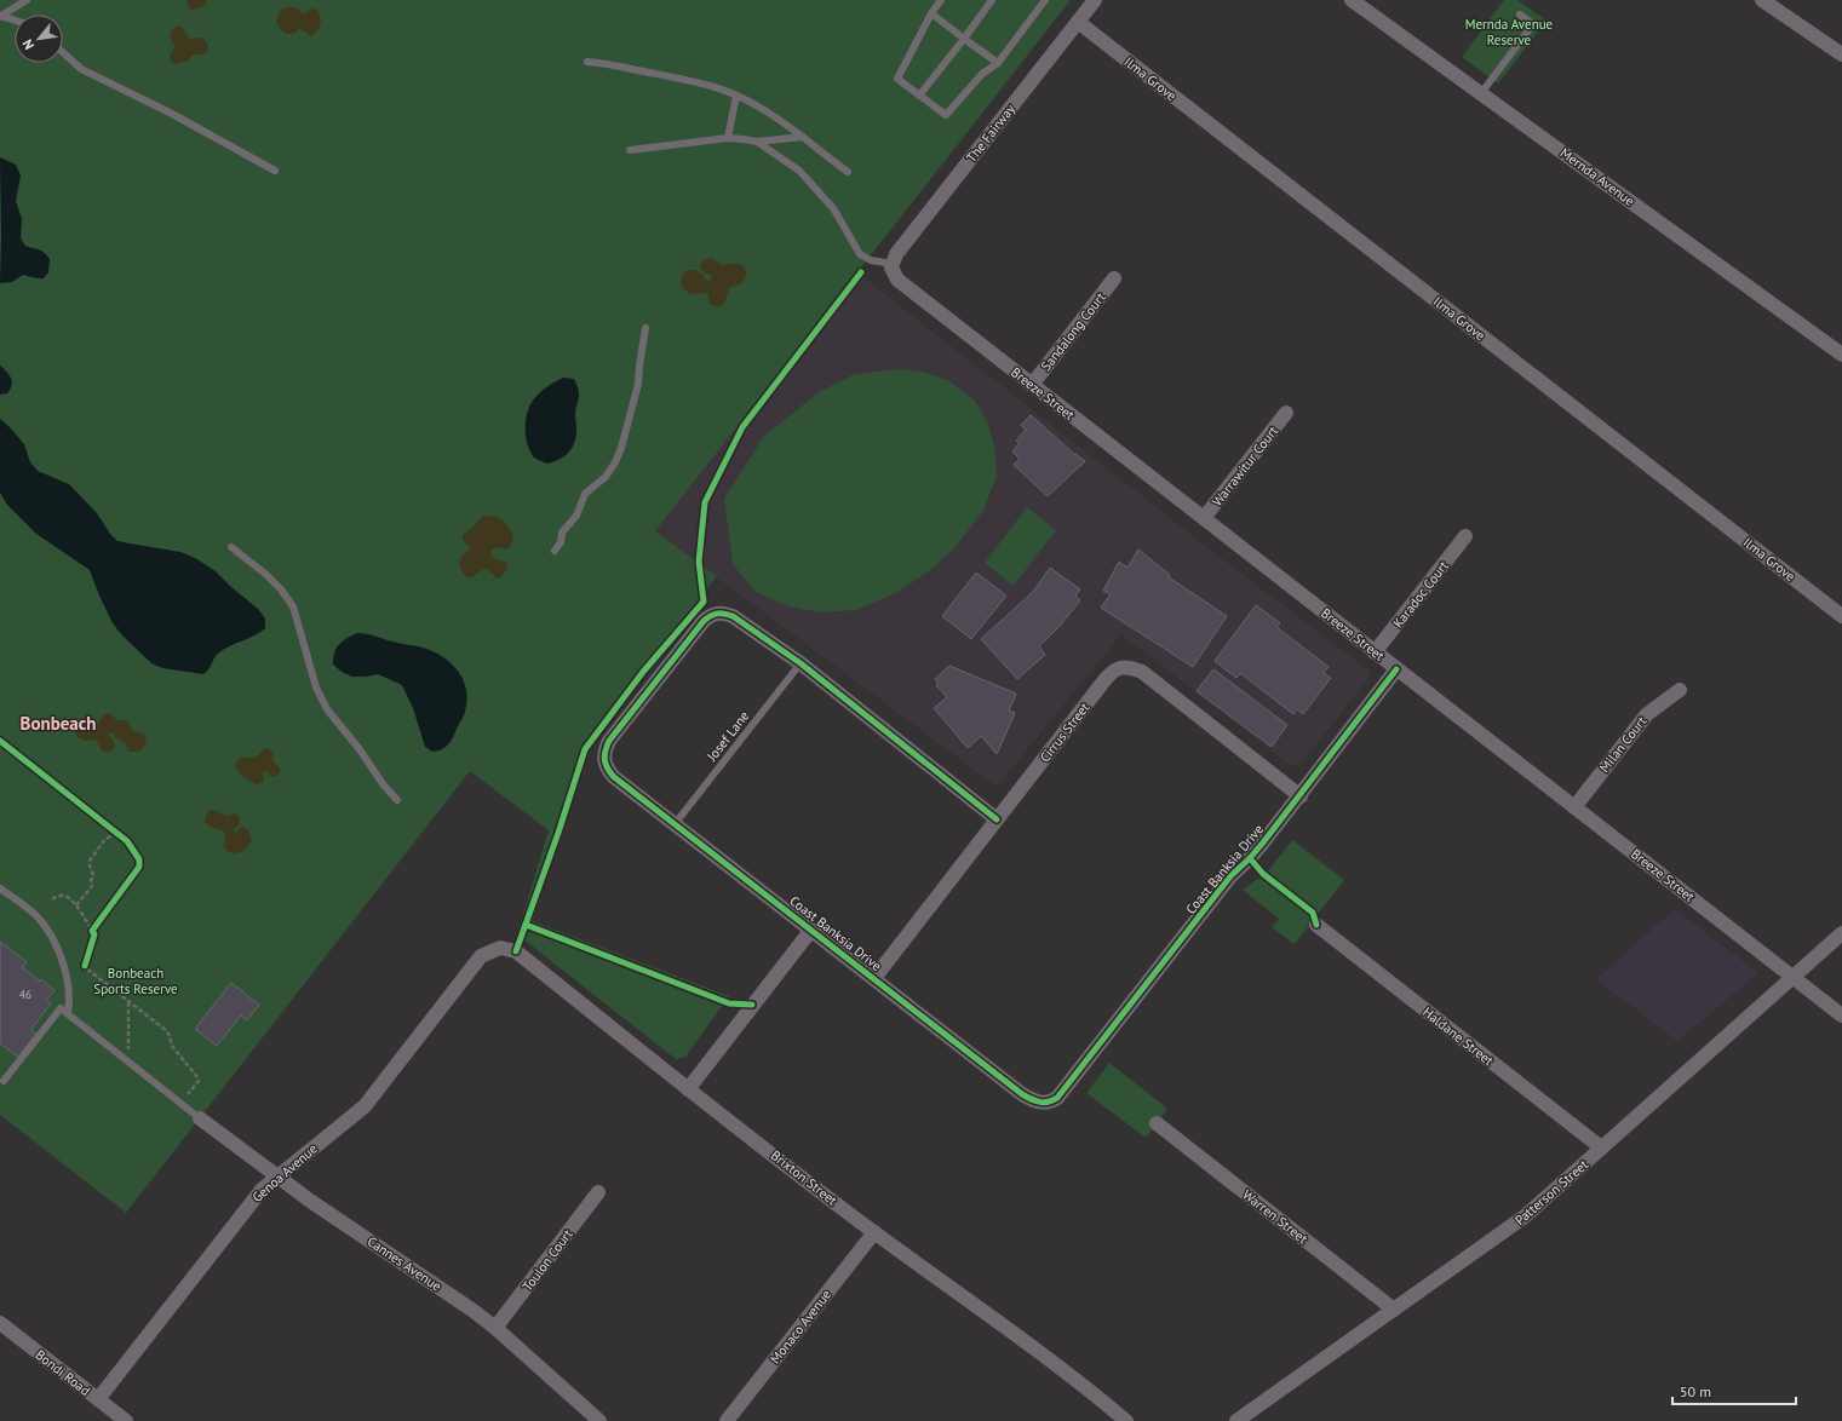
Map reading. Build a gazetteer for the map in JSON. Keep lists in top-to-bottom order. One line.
{"streets":{"street":["Ilma Grove","The Fairway","Mernda Avenue","Sandalong Court","Breeze Street","Warrawitur Court","Karadoc Court","Cirrus Street","Milan Court","Coast Banksia Drive","Haldane Street","Genoa Avenue","Brixton Street","Patterson Street","Warren Street","Toulon Court","Cannes Avenue","Monaco Avenue","Bondi Road"],"lane":["Josef Lane"]},"crossings":[["Ilma Grove","The Fairway"],["The Fairway","Breeze Street"],["Sandalong Court","Breeze Street"],["Breeze Street","Warrawitur Court"],["Breeze Street","Karadoc Court"],["Breeze Street","Milan Court"],["Breeze Street","Coast Banksia Drive"],["Breeze Street","Patterson Street"],["Cirrus Street","Coast Banksia Drive"],["Josef Lane","Coast Banksia Drive"],["Haldane Street","Patterson Street"],["Genoa Avenue","Brixton Street"],["Genoa Avenue","Cannes Avenue"],["Genoa Avenue","Bondi Road"],["Brixton Street","Monaco Avenue"],["Patterson Street","Warren Street"],["Toulon Court","Cannes Avenue"]],"districts":["Bonbeach"],"parks":["Mernda Avenue Reserve","Bonbeach Sports Reserve"],"house_numbers":["46"],"scale_bar":"50 m","north":"bottom left"}
